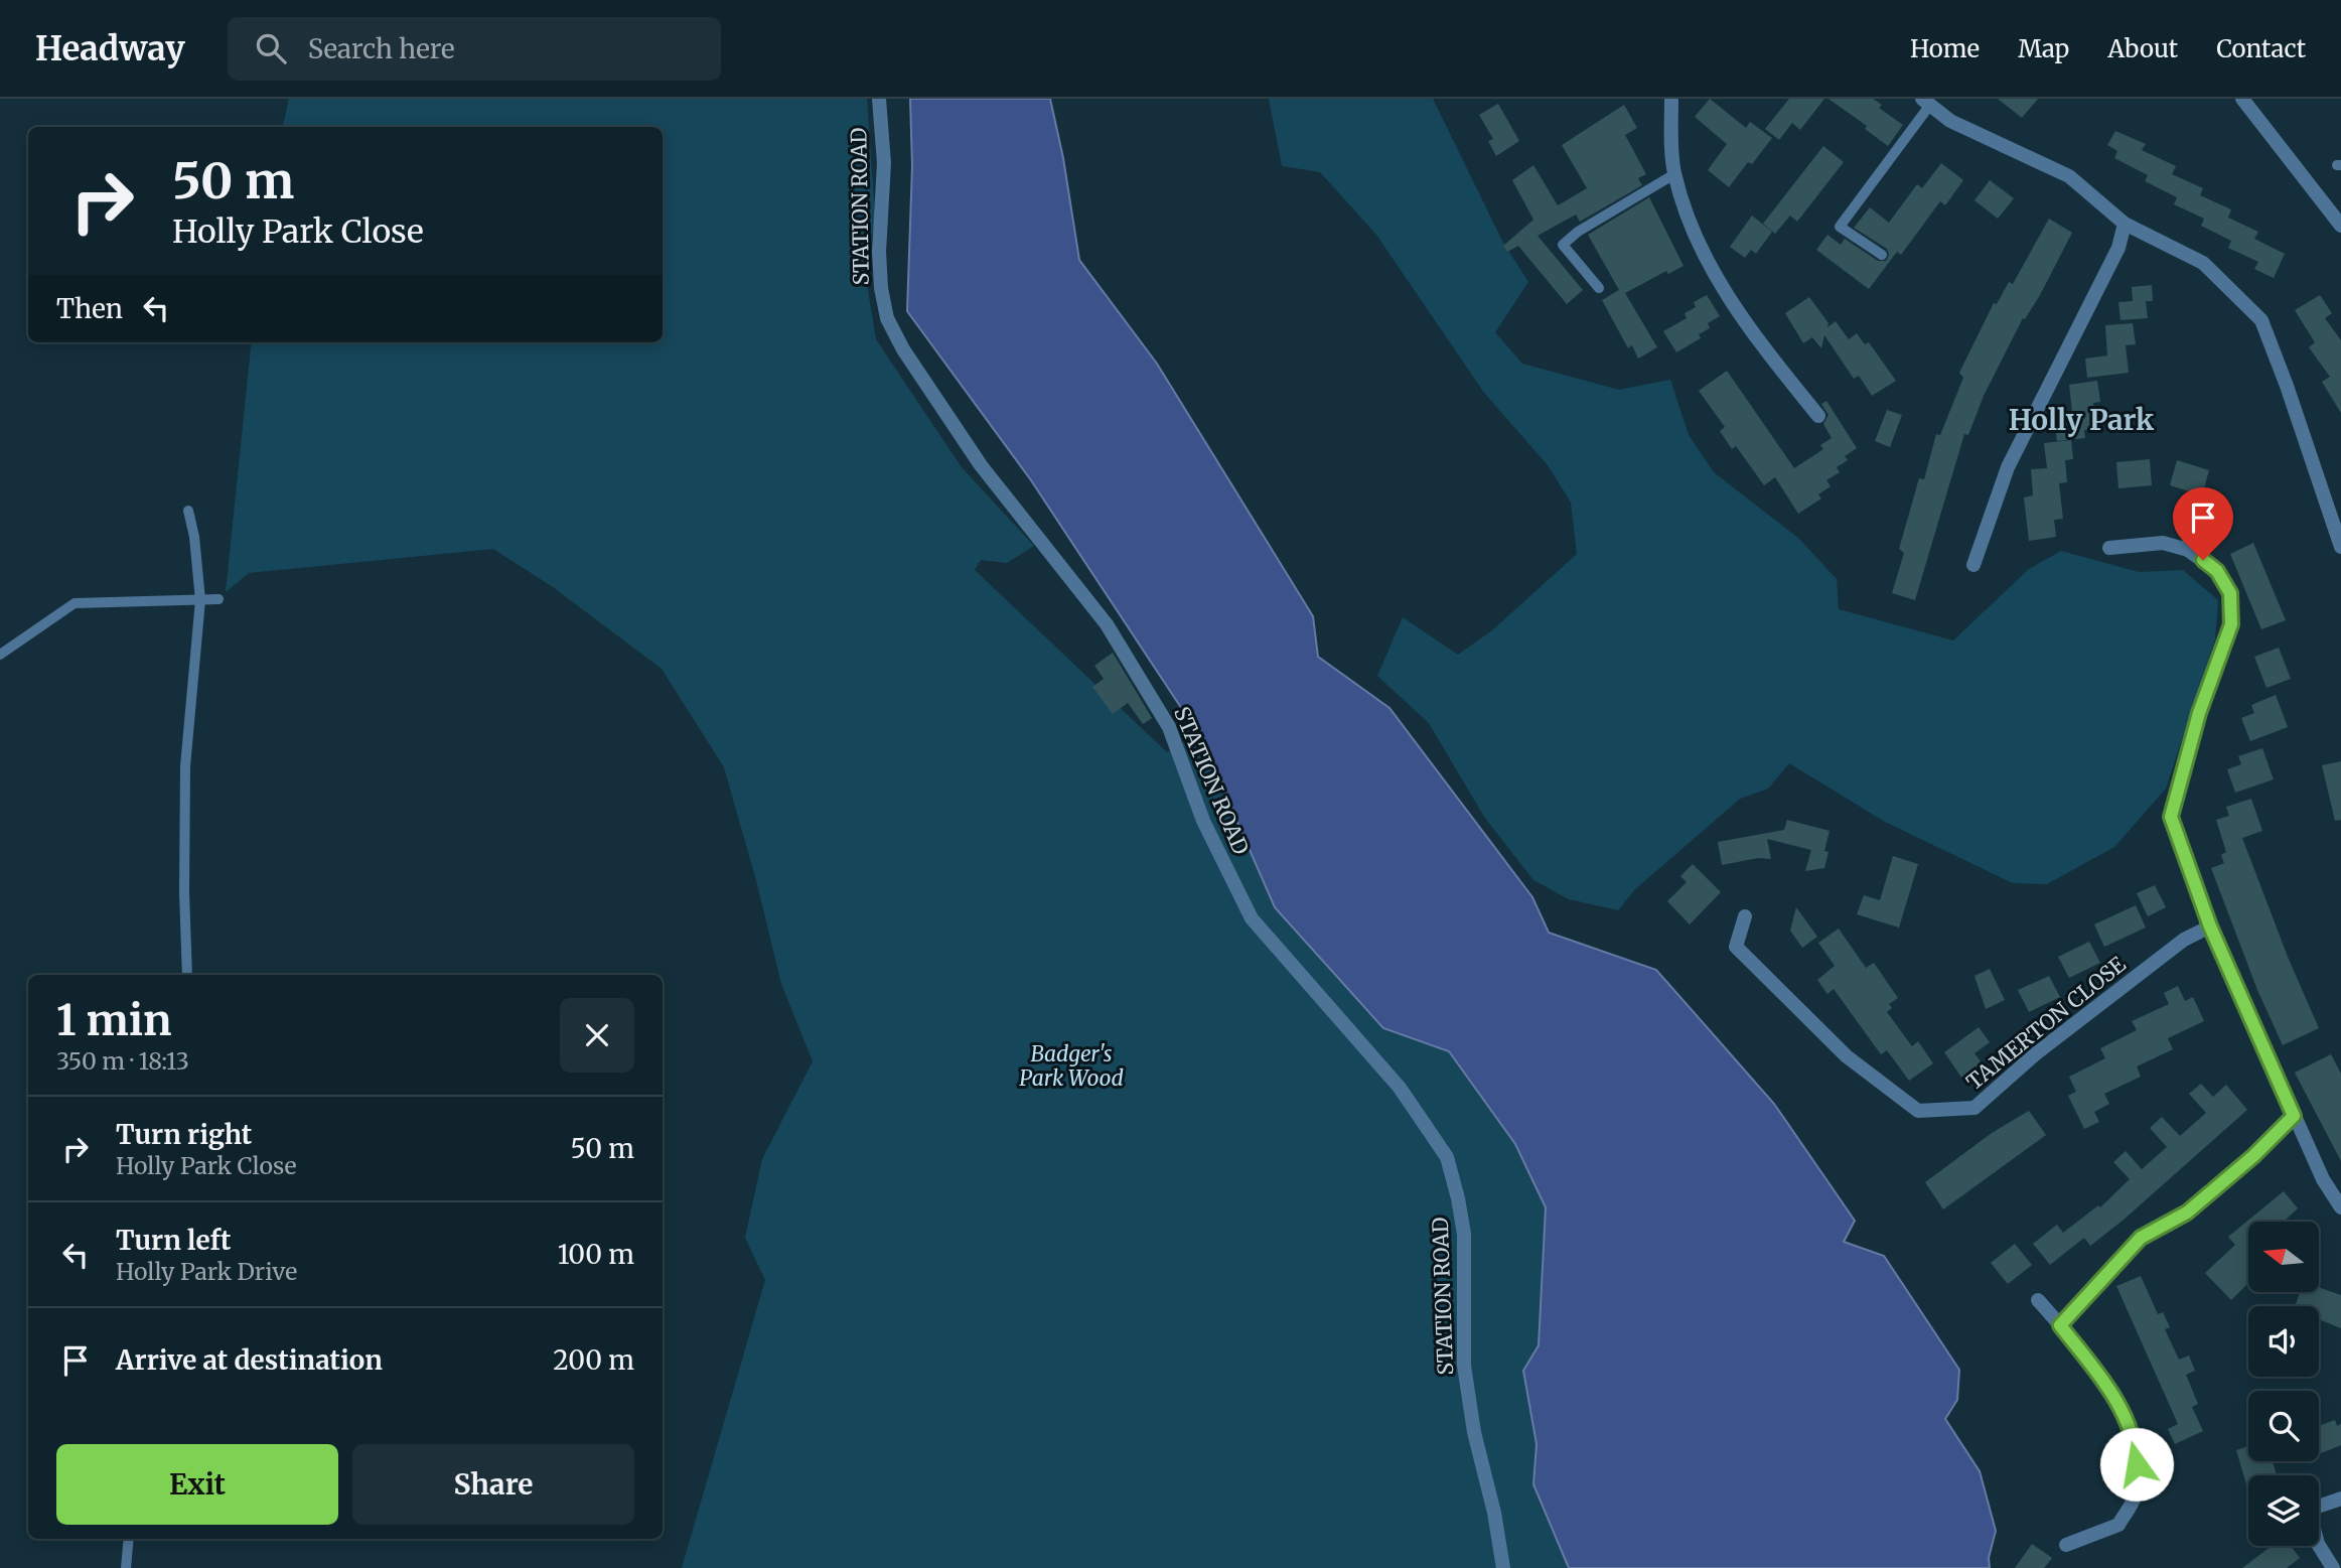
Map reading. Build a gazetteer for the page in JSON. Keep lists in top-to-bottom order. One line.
{"streets":{"street":["STATION ROAD","TAMERTON CLOSE"]},"districts":["Holly Park"],"parks":["Badger's Park Wood"],"north":"left","page":{"header":"Headway","search":"Search here","nav":["Home","Map","About","Contact"],"turn":["50 m","Holly Park Close"],"then":"Then","heading":["1 min","350 m · 18:13"],"list":[{"name":"Turn right","note":"Holly Park Close","value":"50 m"},{"name":"Turn left","note":"Holly Park Drive","value":"100 m"},{"name":"Arrive at destination","value":"200 m"}],"buttons":["Exit","Share"]}}
